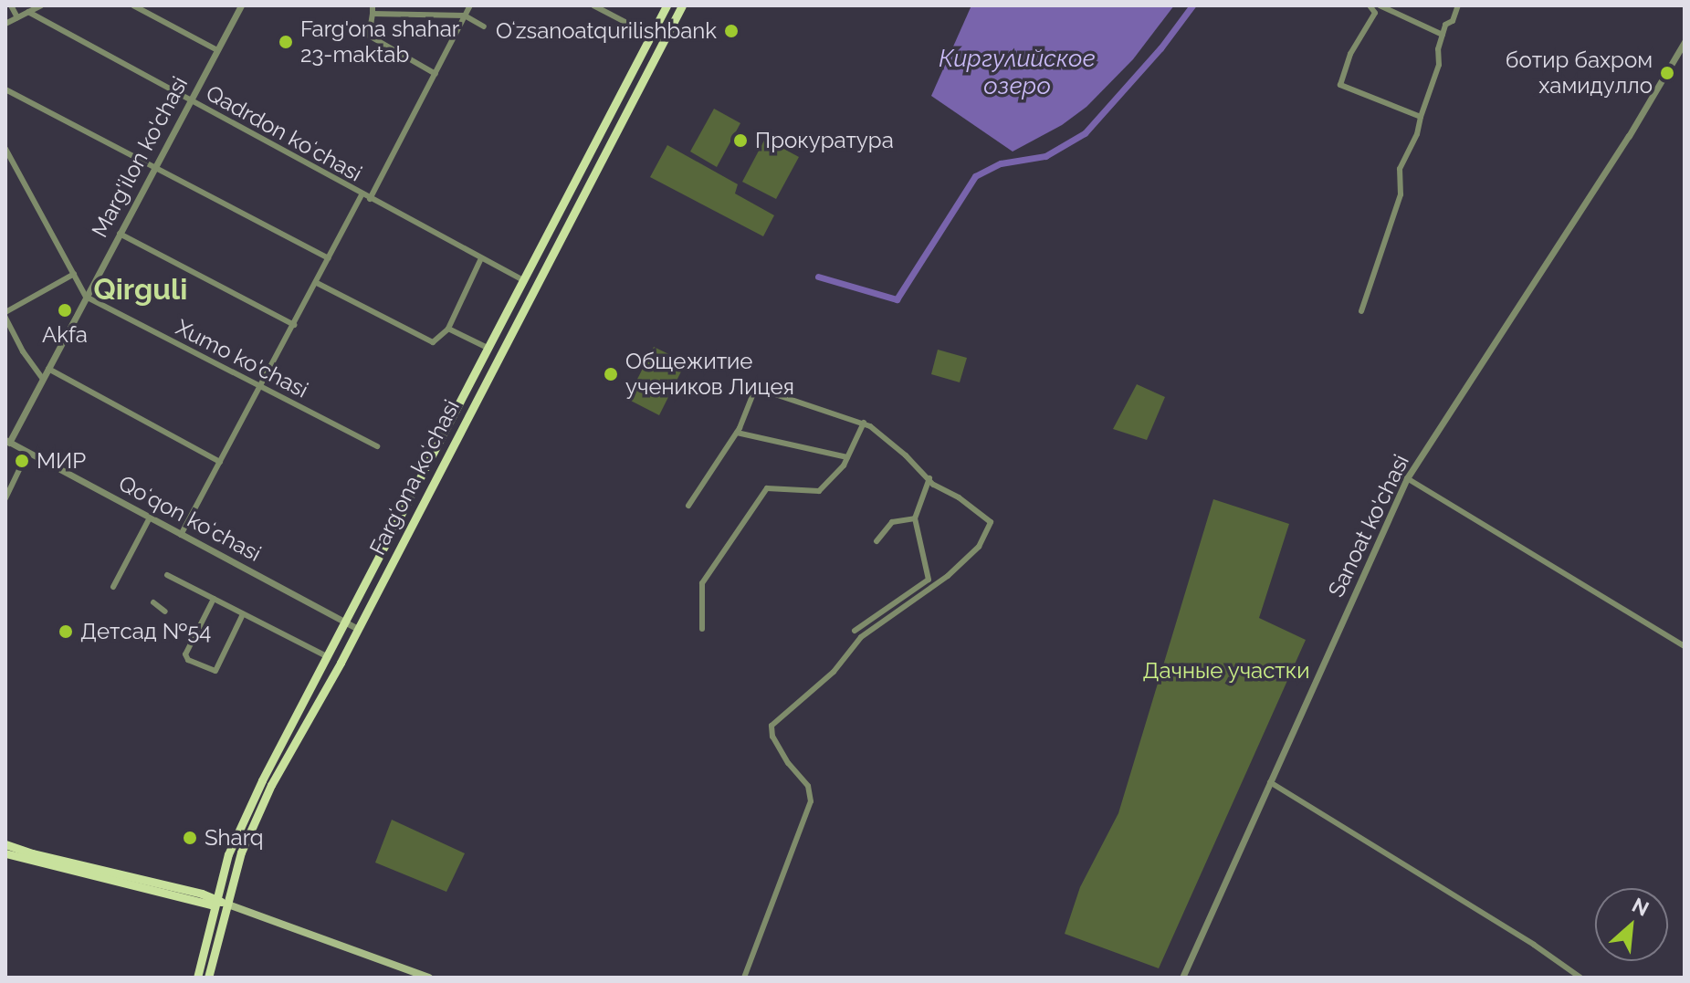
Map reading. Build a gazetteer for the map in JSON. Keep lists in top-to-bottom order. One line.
{"streets":{"main road":["Fargʻona koʻchasi"],"street":["Qadrdon koʻchasi","Marg'ilon ko'chasi","Xumo ko'chasi","Qoʻqon koʻchasi","Sanoat ko'chasi"]},"crossings":[["Qadrdon koʻchasi","Marg'ilon ko'chasi"],["Qadrdon koʻchasi","Fargʻona koʻchasi"],["Marg'ilon ko'chasi","Xumo ko'chasi"],["Marg'ilon ko'chasi","Qoʻqon koʻchasi"],["Fargʻona koʻchasi","Qoʻqon koʻchasi"]],"districts":["Qirguli"],"water":["Киргулийское озеро"],"parks":["Дачные участки"],"places":["Oʻzsanoatqurilishbank","Farg'ona shahar 23-maktab","ботир бахром хамидулло","Прокуратура","Akfa","Общежитие учеников Лицея","МИР","Детсад №54","Sharq"],"north":"top right"}
